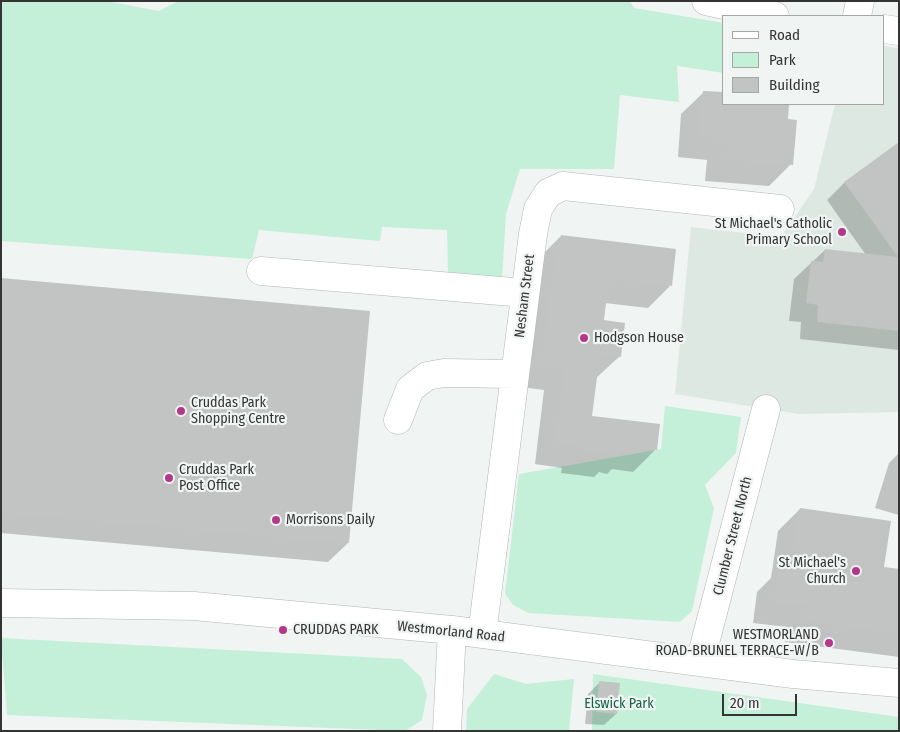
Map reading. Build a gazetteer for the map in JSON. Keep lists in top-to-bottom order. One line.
{"streets":{"street":["Nesham Street","Clumber Street North","Westmorland Road"]},"crossings":[["Nesham Street","Westmorland Road"],["Clumber Street North","Westmorland Road"]],"parks":["Elswick Park"],"places":["St Michael's Catholic Primary School","Hodgson House","Cruddas Park Shopping Centre","Cruddas Park Post Office","Morrisons Daily","St Michael's Church","CRUDDAS PARK","WESTMORLAND ROAD-BRUNEL TERRACE-W/B"],"legend":["Road","Park","Building"],"scale_bar":"20 m"}
